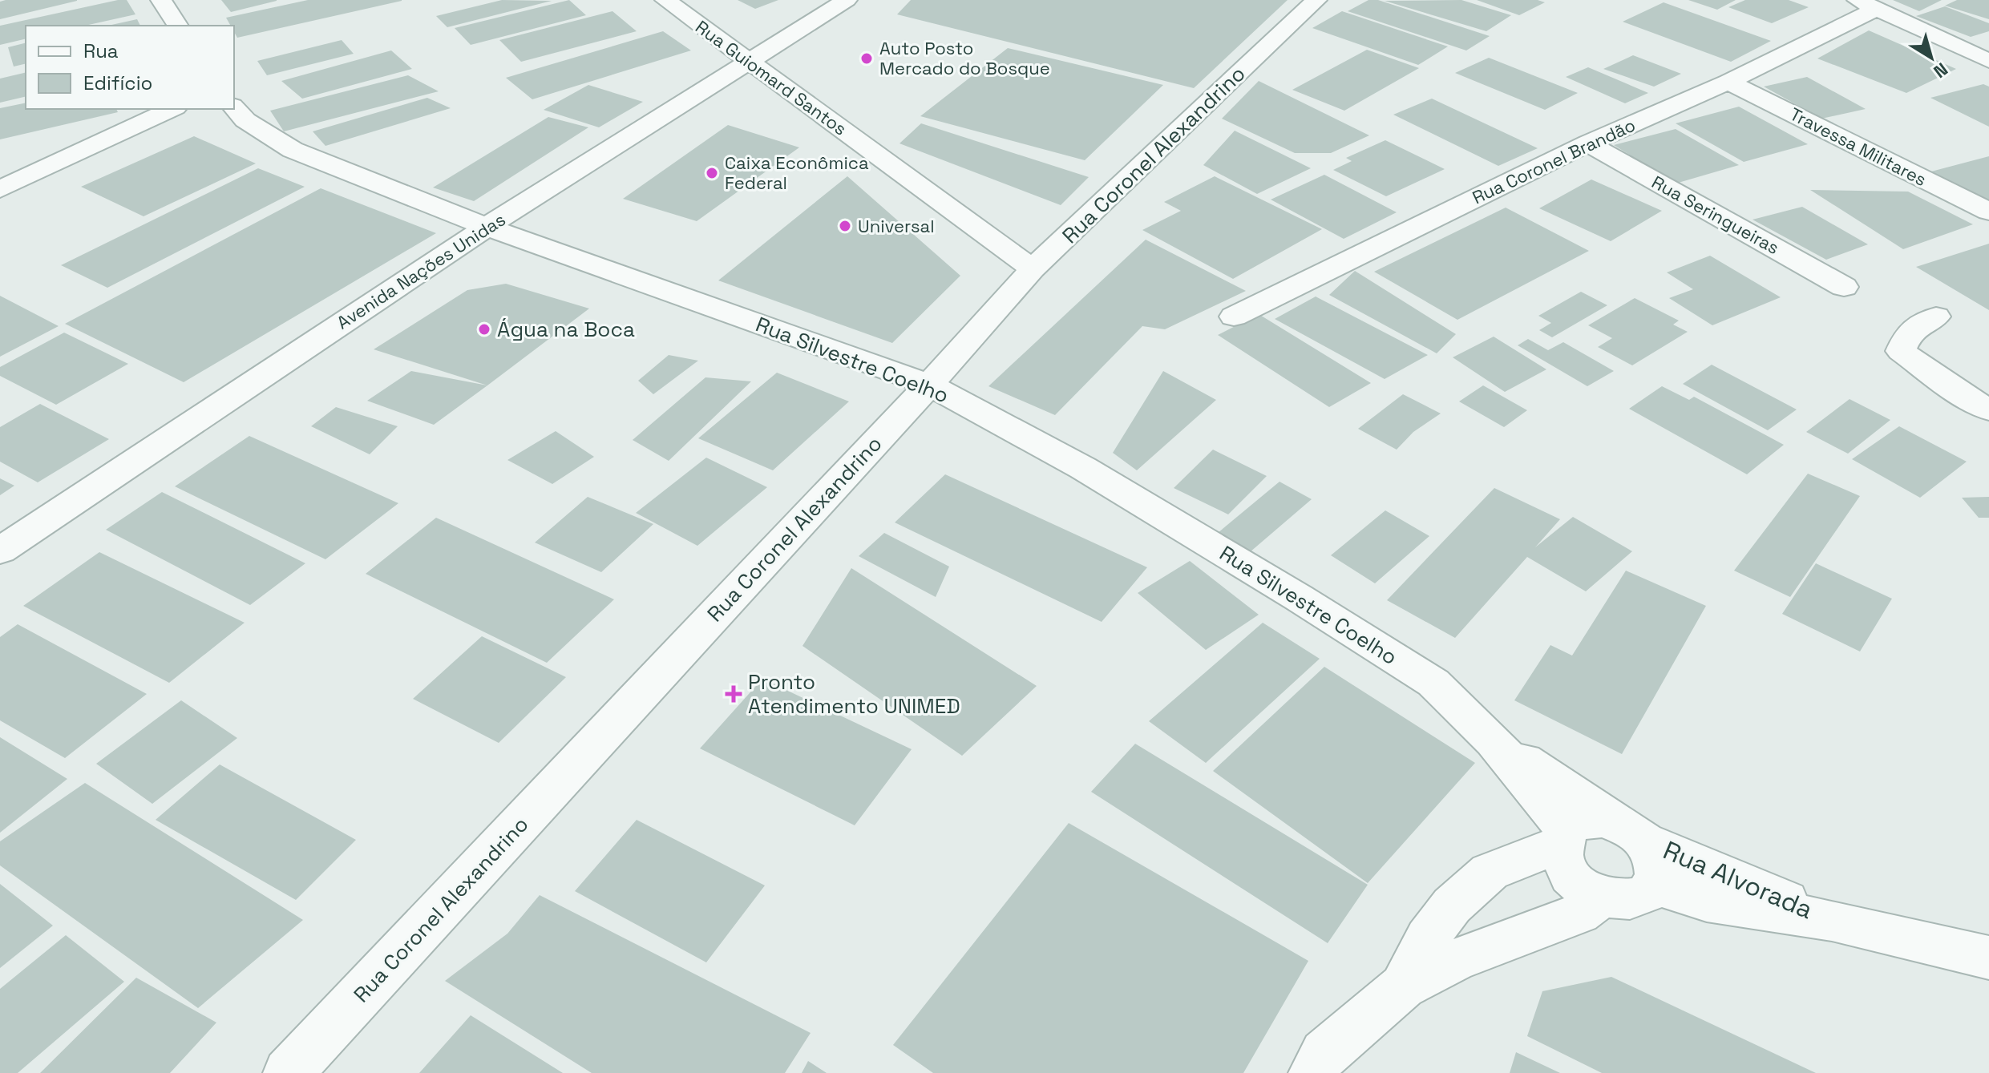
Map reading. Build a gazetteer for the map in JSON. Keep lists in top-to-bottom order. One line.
{"streets":{"street":["Rua Guiomard Santos","Travessa Militares","Rua Coronel Alexandrino","Rua Coronel Brandão","Rua Seringueiras","Avenida Nações Unidas","Rua Silvestre Coelho","Rua Alvorada"]},"crossings":[["Rua Guiomard Santos","Rua Coronel Alexandrino"],["Rua Guiomard Santos","Avenida Nações Unidas"],["Travessa Militares","Rua Coronel Brandão"],["Rua Coronel Alexandrino","Rua Silvestre Coelho"],["Rua Coronel Brandão","Rua Seringueiras"],["Avenida Nações Unidas","Rua Silvestre Coelho"],["Rua Silvestre Coelho","Rua Alvorada"]],"places":{"other":["Auto Posto Mercado do Bosque","Caixa Econômica Federal","Universal","Água na Boca"],"health":["Pronto Atendimento UNIMED"]},"legend":["Rua","Edifício"],"north":"bottom right"}
